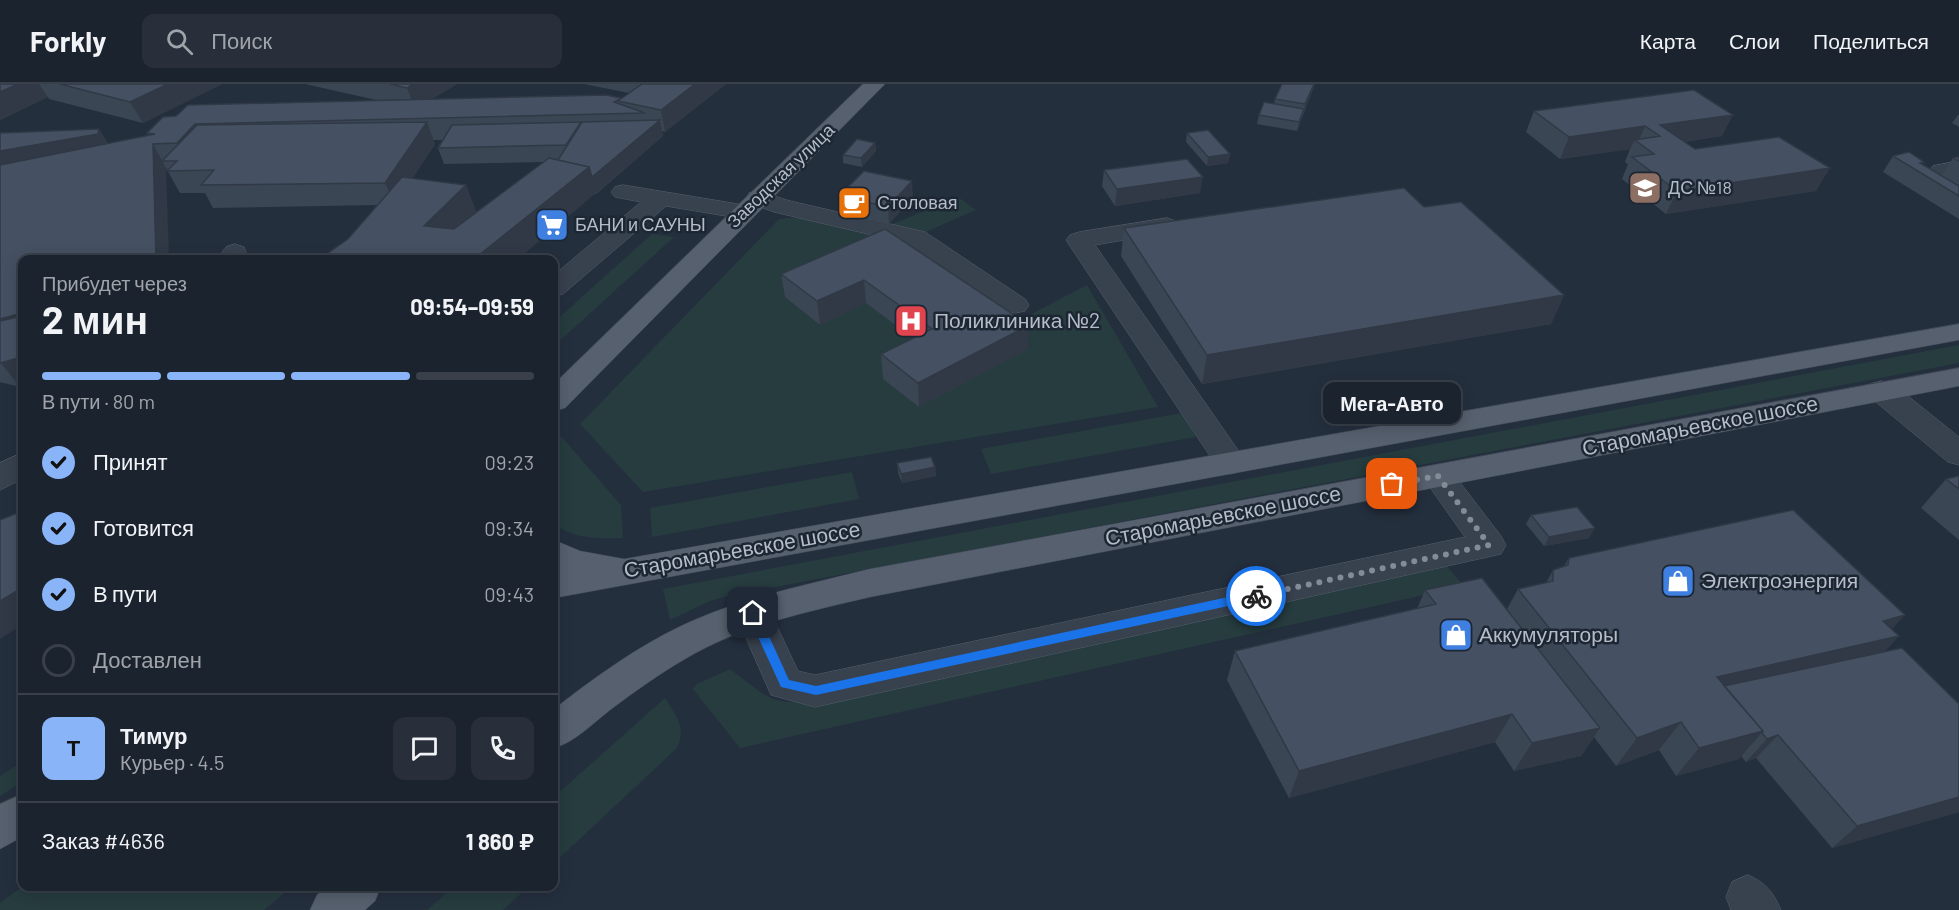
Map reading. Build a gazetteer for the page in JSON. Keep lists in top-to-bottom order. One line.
{"streets":{"main road":["Заводская улица","Старомарьевское шоссе"]},"places":{"school or university":["ДС №18"],"cafe":["Столовая"],"supermarket":["БАНИ и САУНЫ"],"hospital":["Поликлиника №2"],"other":["Мега-Авто"],"shop":["Электроэнергия","Аккумуляторы"]},"page":{"header":"Forkly","search":"Поиск","nav":["Карта","Слои","Поделиться"],"heading":["2 мин","Прибудет через","09:54–09:59"],"panel":["Тимур","Курьер · 4.5","Заказ #4636","1 860 ₽"],"bar":"В пути · 80 m","bubble":"Мега-Авто","list":[["Принят","09:23"],["Готовится","09:34"],["В пути","09:43"],"Доставлен"],"round":"Т"}}
